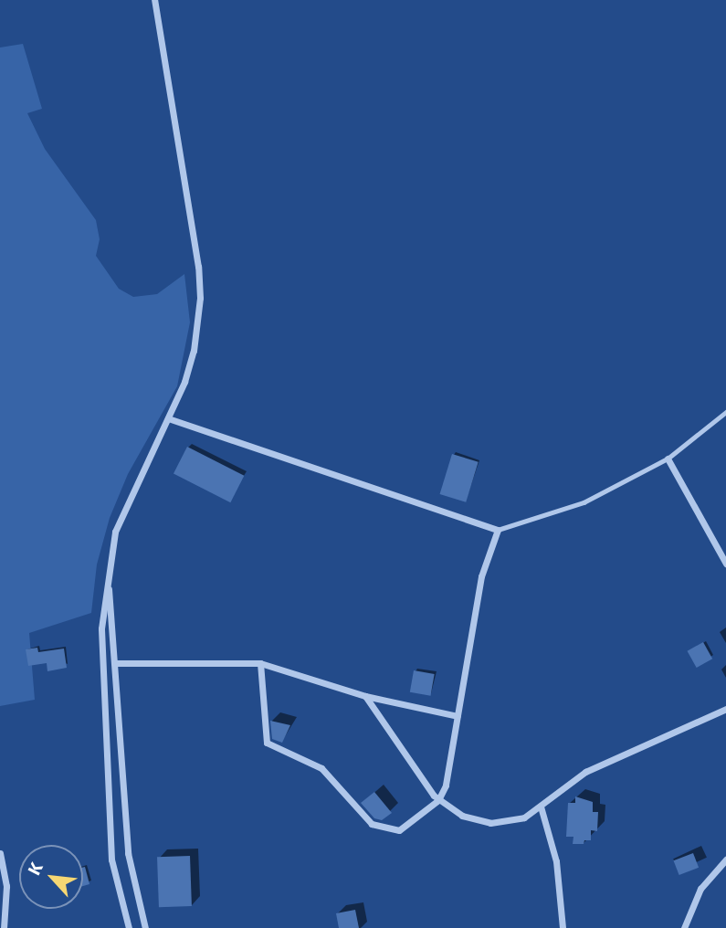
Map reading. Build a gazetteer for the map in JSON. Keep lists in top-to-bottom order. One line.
{"north":"top left"}
